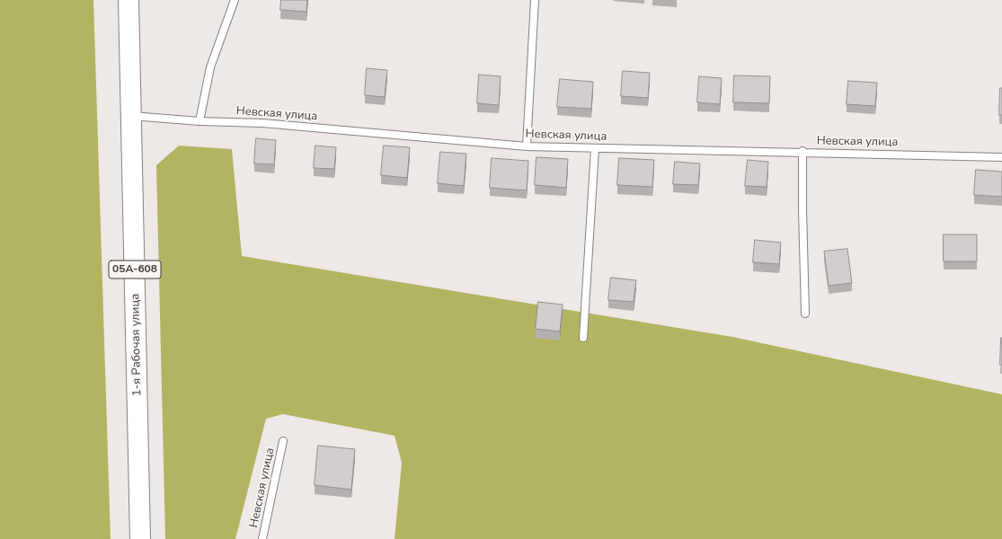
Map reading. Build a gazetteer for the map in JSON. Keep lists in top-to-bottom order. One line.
{"streets":{"main road":["05А-608","1-я Рабочая улица"],"lane":["Невская улица"]},"crossings":[["Невская улица","1-я Рабочая улица"]]}
